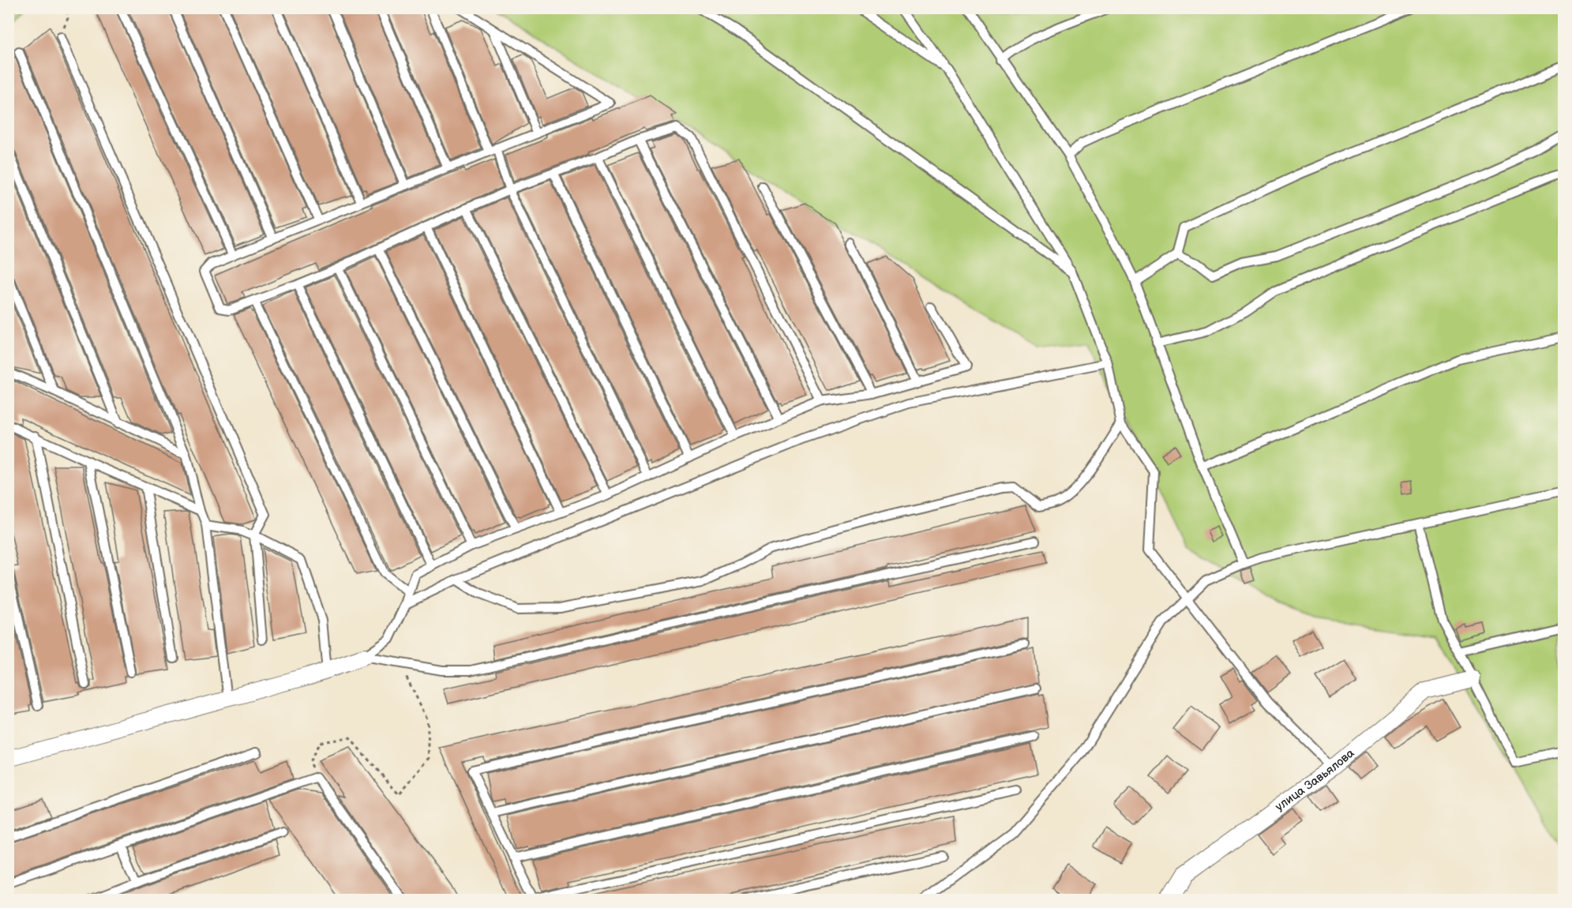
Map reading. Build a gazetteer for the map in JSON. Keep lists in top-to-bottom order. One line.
{"streets":{"street":["улица Завьялова"]}}
